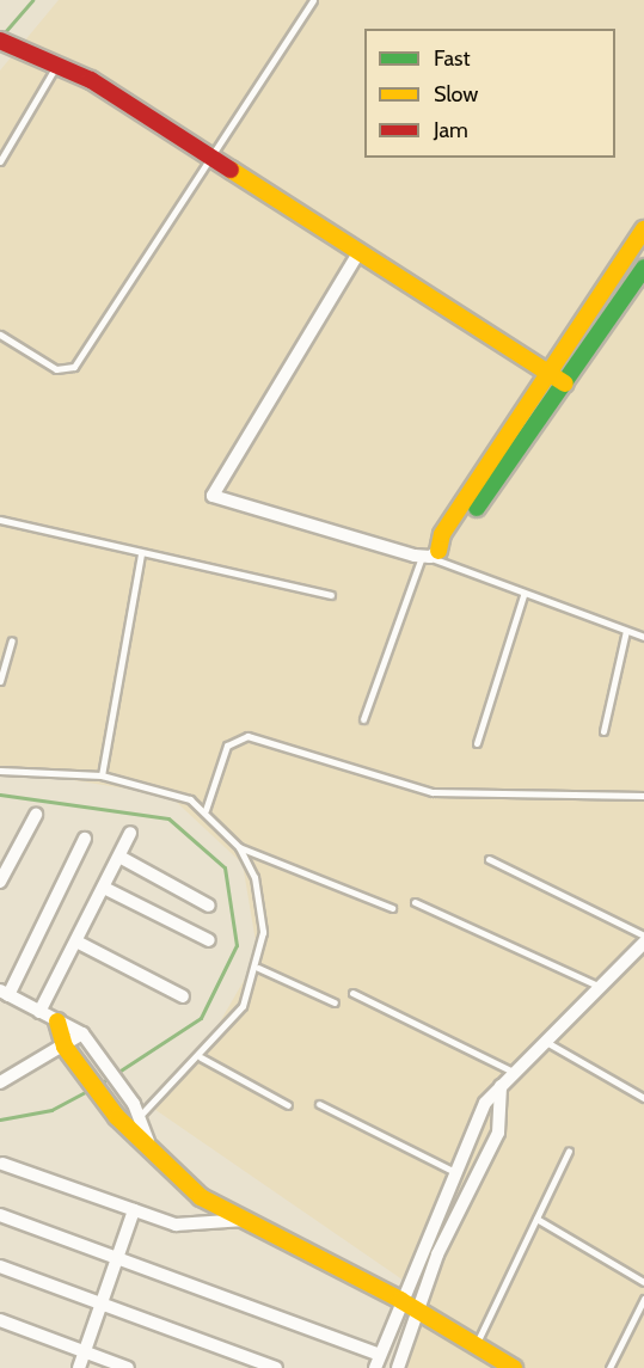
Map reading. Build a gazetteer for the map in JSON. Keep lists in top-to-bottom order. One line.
{"legend":["Fast","Slow","Jam"]}
